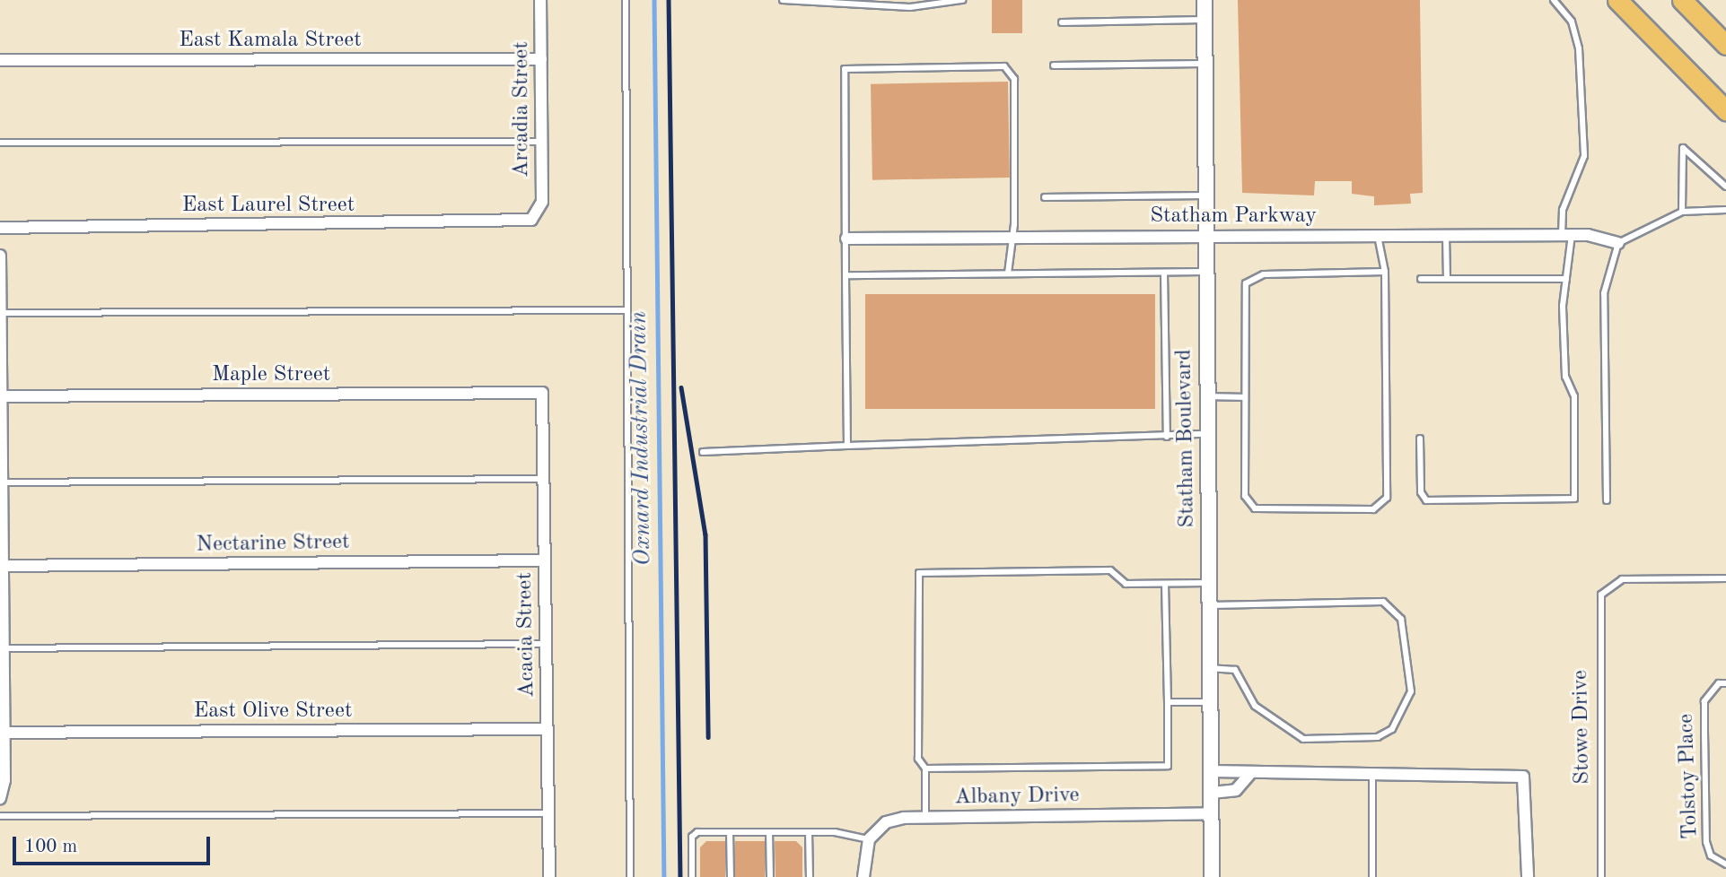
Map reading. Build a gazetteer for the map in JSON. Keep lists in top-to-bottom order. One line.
{"streets":{"street":["East Kamala Street","Arcadia Street","East Laurel Street","Statham Parkway","Maple Street","Statham Boulevard","Nectarine Street","Acacia Street","East Olive Street","Albany Drive"],"lane":["Stowe Drive","Tolstoy Place"]},"crossings":[["East Kamala Street","Arcadia Street"],["Arcadia Street","East Laurel Street"],["Statham Parkway","Statham Boulevard"],["Maple Street","Acacia Street"],["Statham Boulevard","Albany Drive"],["Nectarine Street","Acacia Street"],["Acacia Street","East Olive Street"]],"water":["Oxnard Industrial Drain"],"scale_bar":"100 m"}
